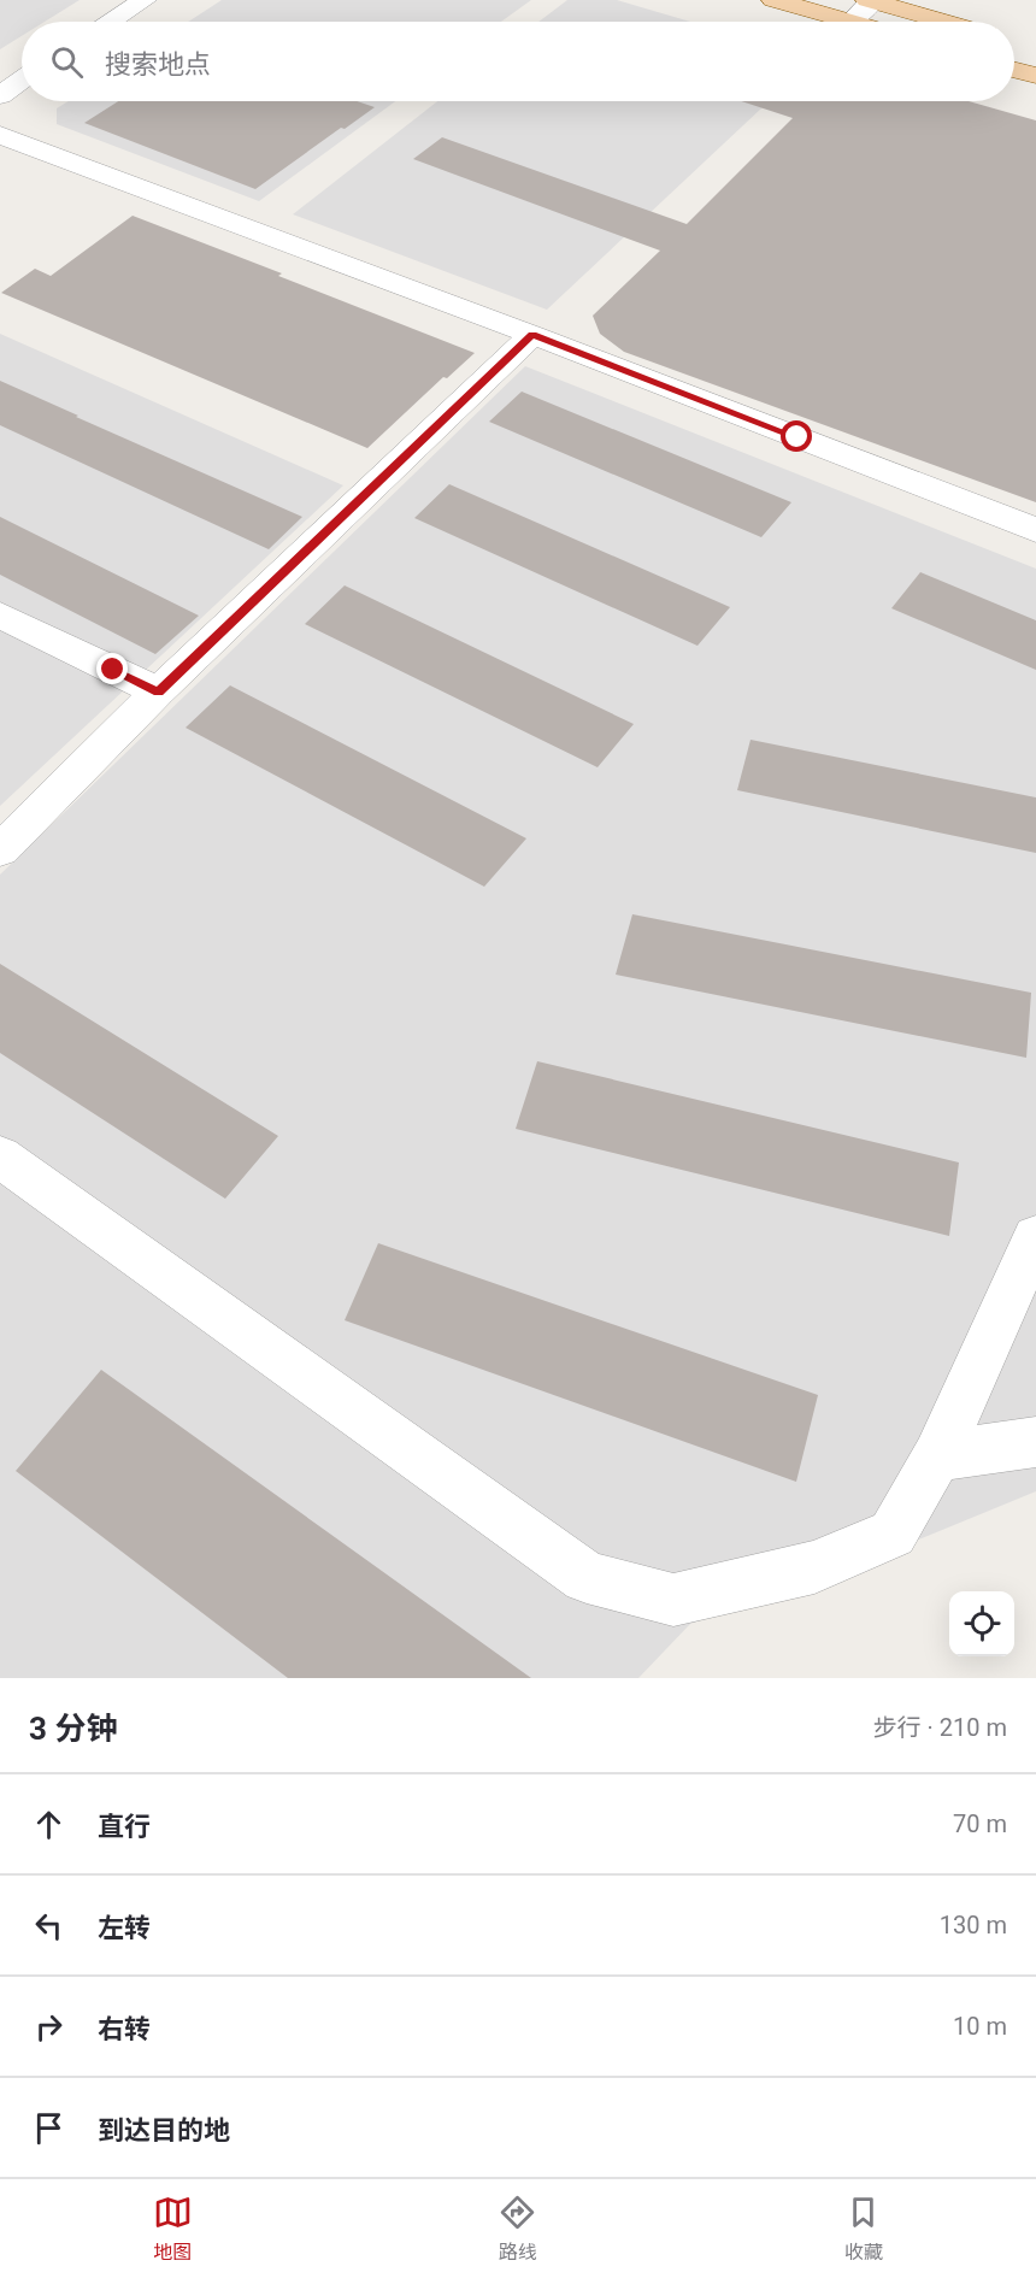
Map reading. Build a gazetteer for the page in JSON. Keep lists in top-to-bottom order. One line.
{"page":{"search":"搜索地点","heading":["3 分钟","步行 · 210 m"],"list":[["直行","70 m"],["左转","130 m"],["右转","10 m"],"到达目的地"],"nav":["地图","路线","收藏"]}}
